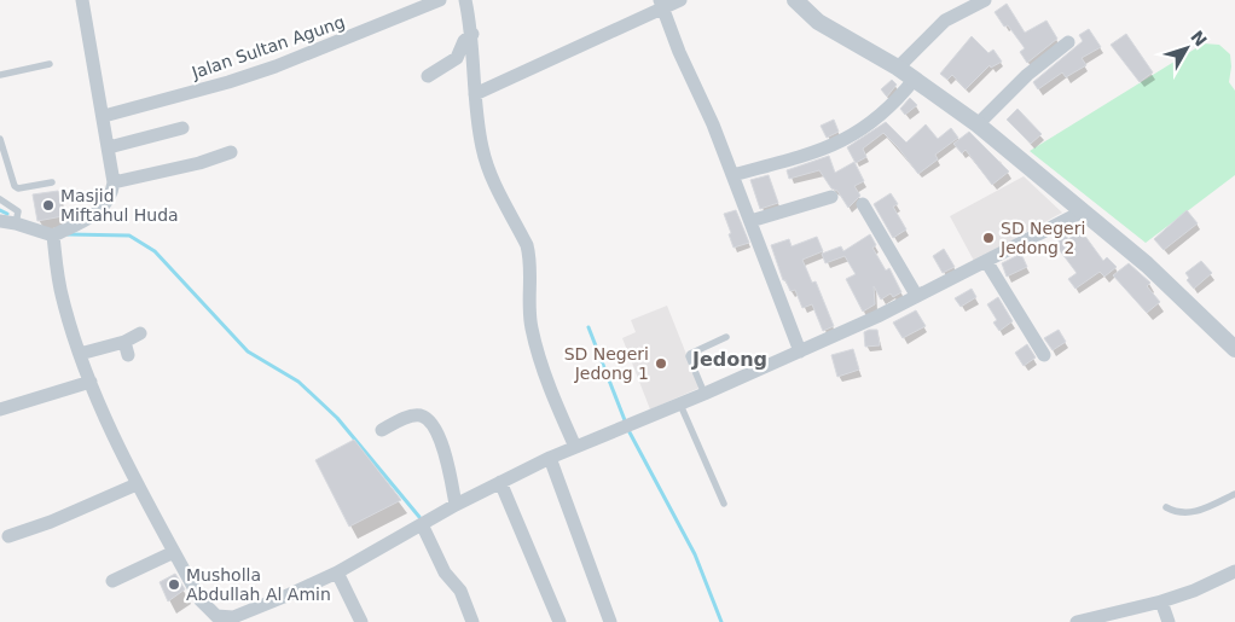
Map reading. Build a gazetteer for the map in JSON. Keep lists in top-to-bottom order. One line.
{"streets":{"street":["Jalan Sultan Agung"]},"districts":["Jedong"],"places":["Masjid Miftahul Huda","SD Negeri Jedong 2","SD Negeri Jedong 1","Musholla Abdullah Al Amin"],"north":"top right"}
